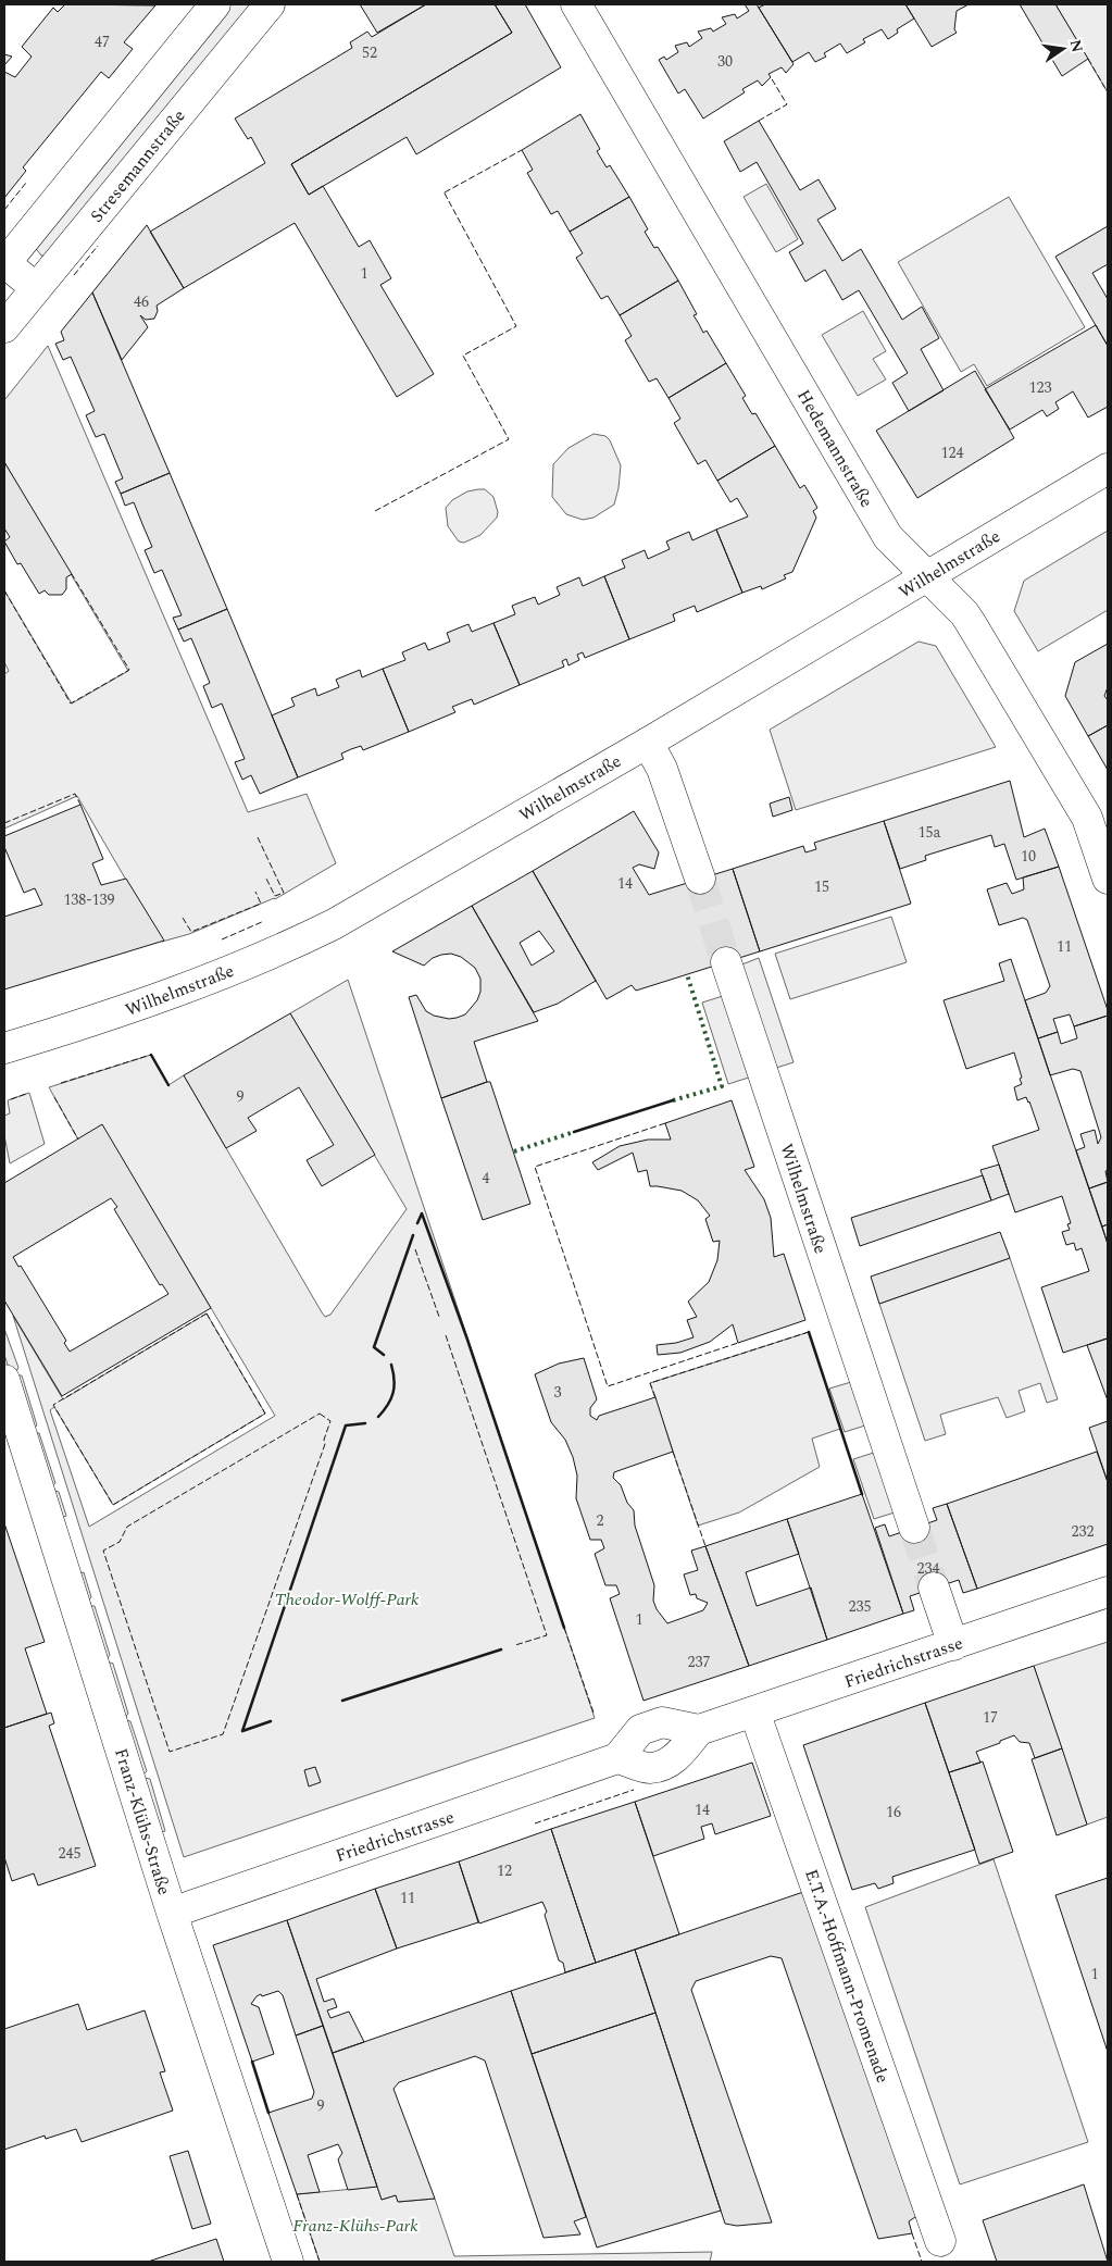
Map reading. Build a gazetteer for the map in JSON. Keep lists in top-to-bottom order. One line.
{"streets":{"street":["Stresemannstraße","Hedemannstraße","Wilhelmstraße","Friedrichstrasse","Franz-Klühs-Straße","E.T.A.-Hoffmann-Promenade"]},"crossings":[["Hedemannstraße","Wilhelmstraße"],["Friedrichstrasse","Franz-Klühs-Straße"],["Friedrichstrasse","E.T.A.-Hoffmann-Promenade"]],"parks":["Theodor-Wolff-Park","Franz-Klühs-Park"],"house_numbers":["47","52","30","1","46","123","124","15a","10","14","15","138-139","11","9","4","3","2","232","234","235","1","237","17","14","16","245","12","11","1","9"],"north":"right"}
